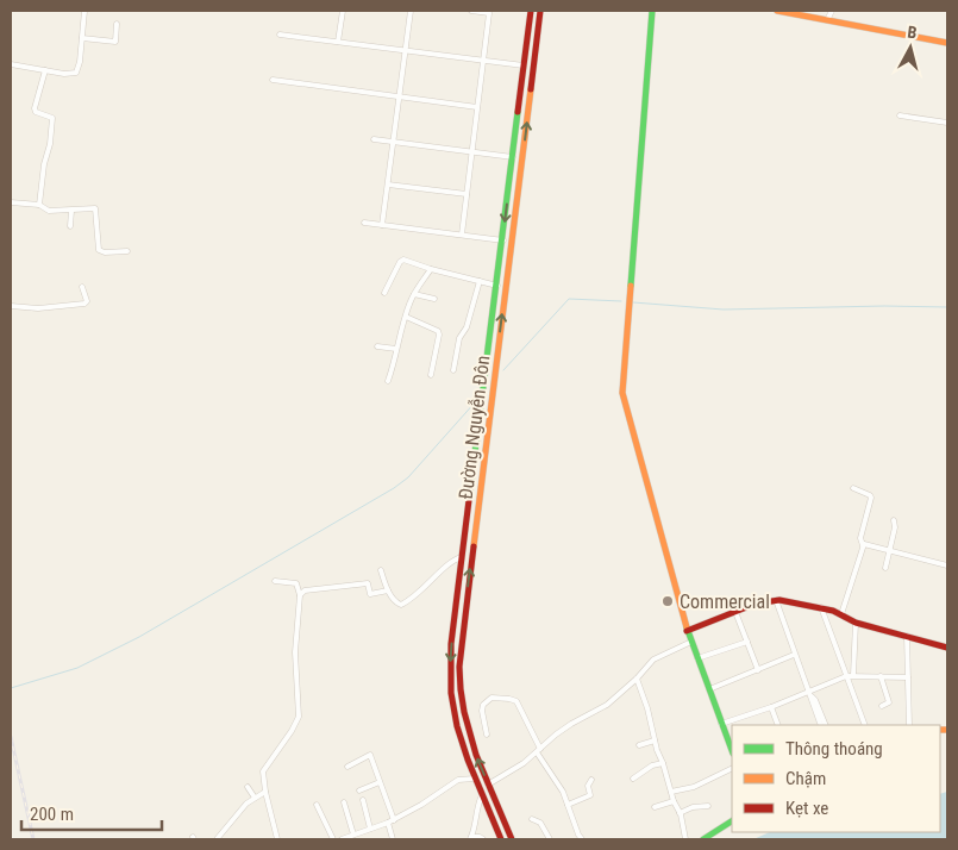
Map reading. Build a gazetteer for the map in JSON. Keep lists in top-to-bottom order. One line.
{"streets":{"main road":["Đường Nguyễn Đôn"]},"places":["Commercial"],"legend":["Thông thoáng","Chậm","Kẹt xe"],"scale_bar":"200 m","north":"top"}
